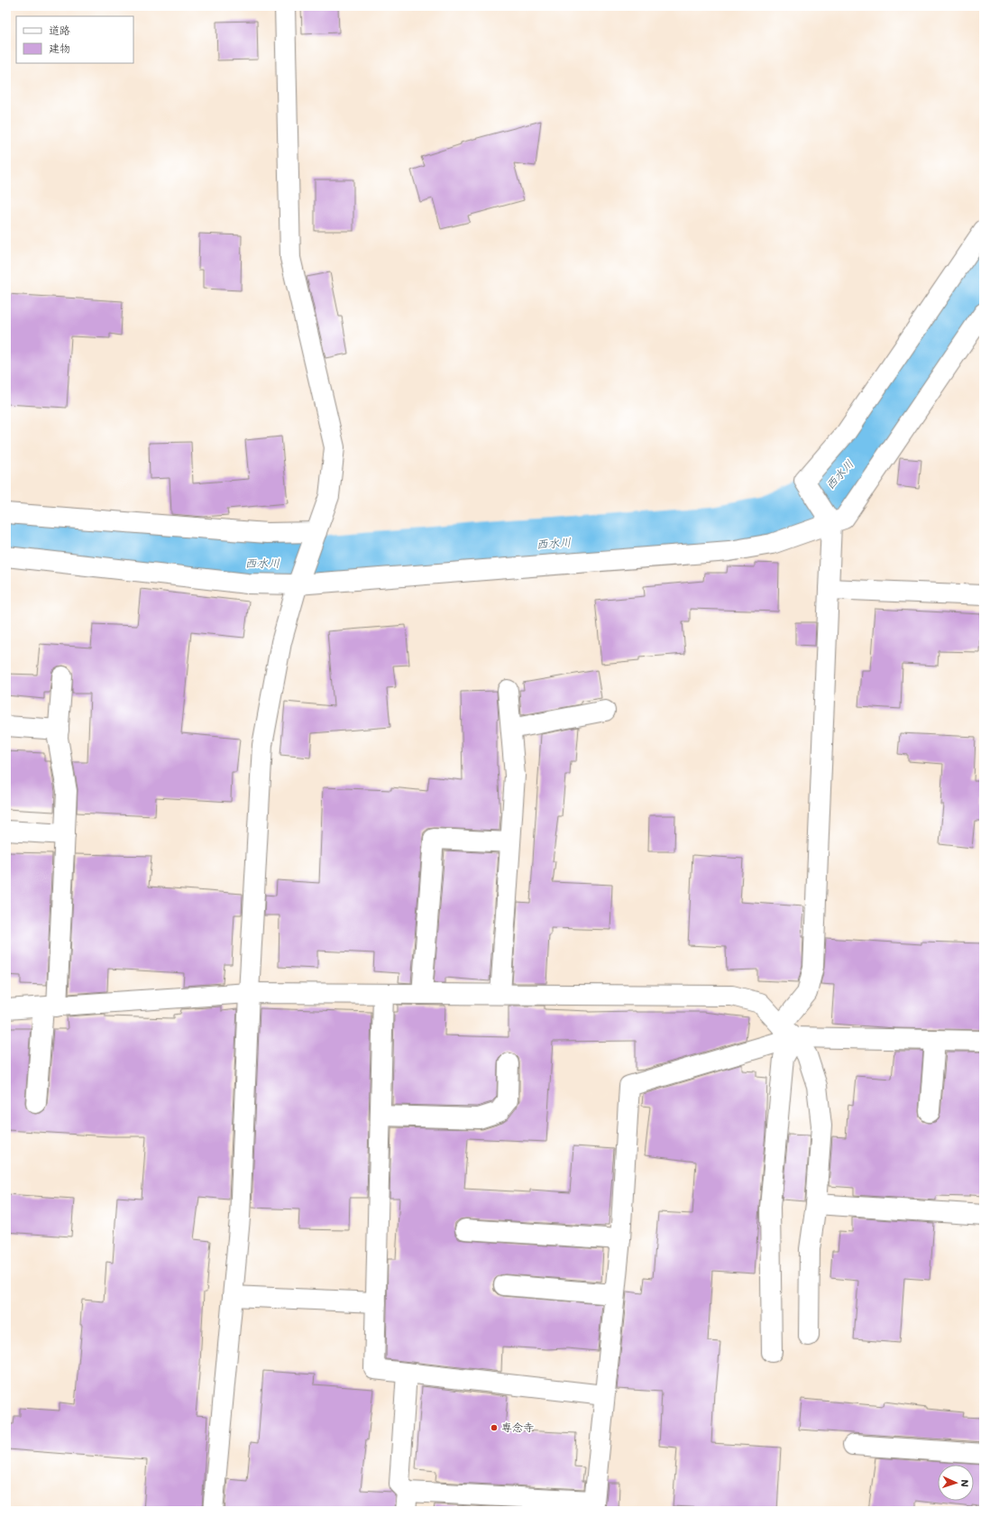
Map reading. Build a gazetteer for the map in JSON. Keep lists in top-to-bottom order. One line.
{"water":["西水川"],"places":["専念寺"],"legend":["道路","建物"],"north":"right"}
